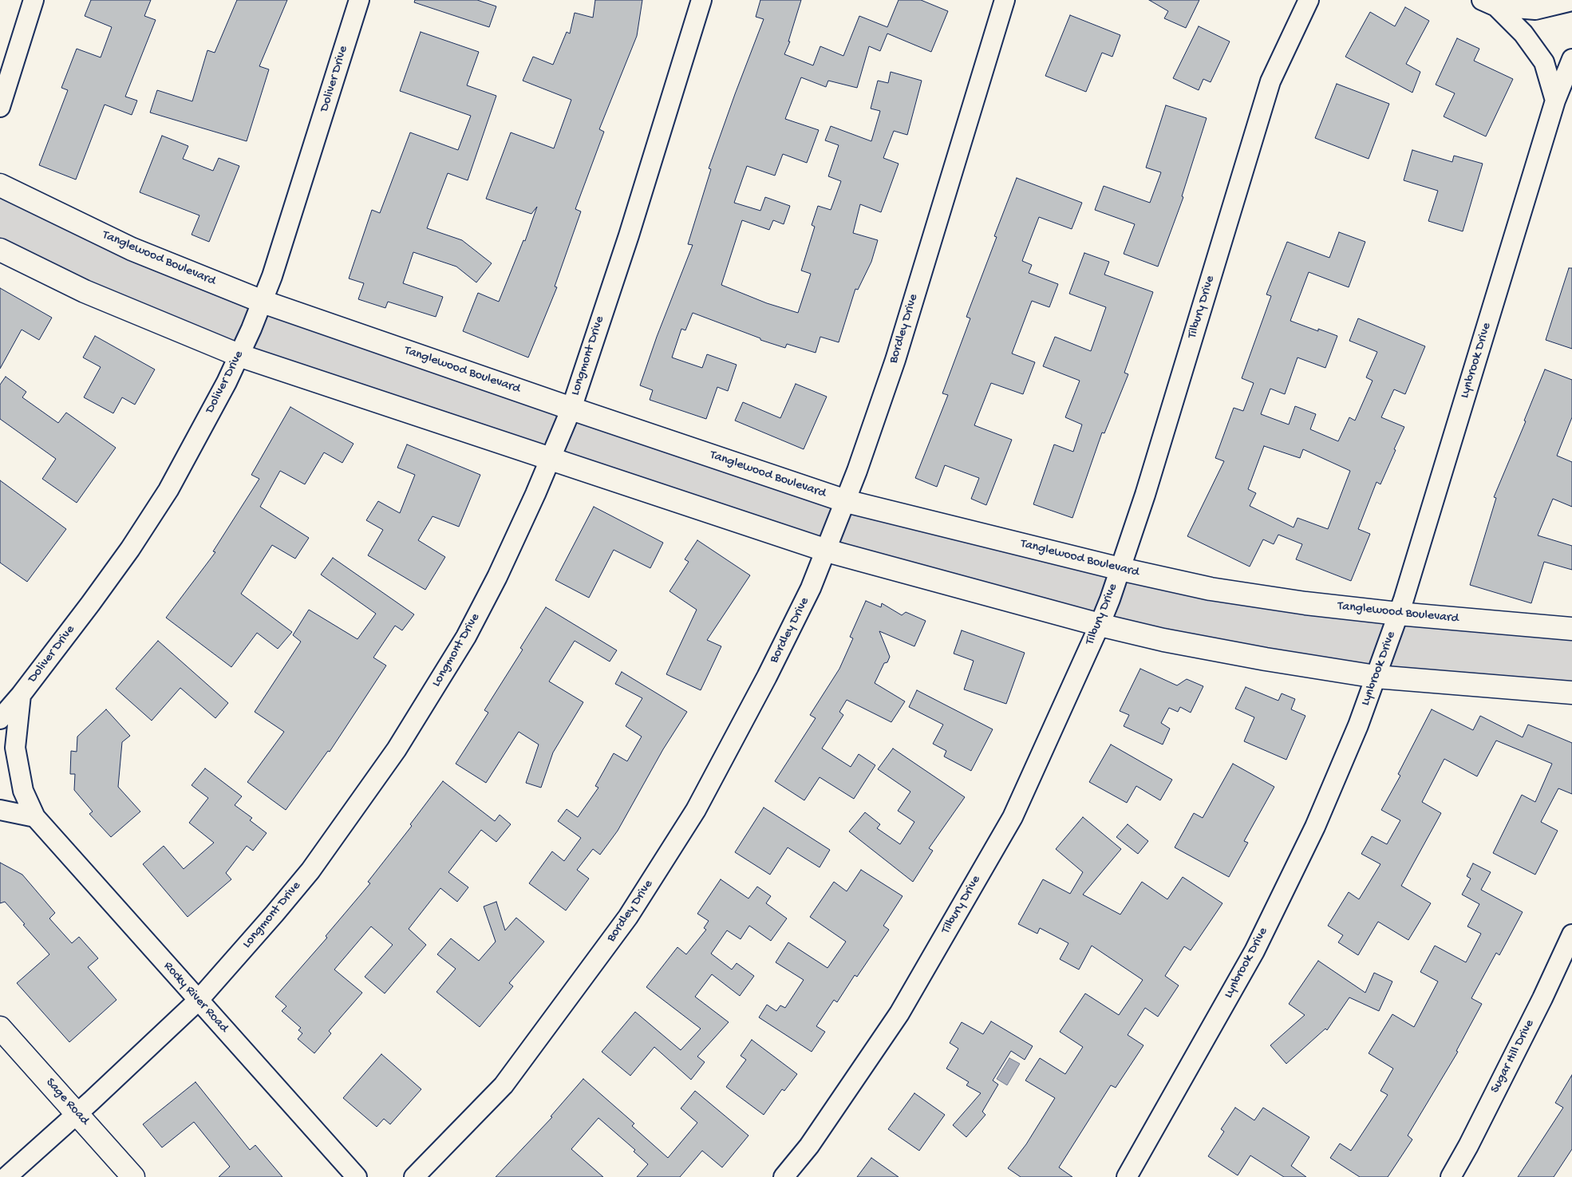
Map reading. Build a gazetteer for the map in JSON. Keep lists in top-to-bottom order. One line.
{"streets":{"street":["Doliver Drive","Tanglewood Boulevard","Tilbury Drive","Bordley Drive","Longmont Drive","Lynbrook Drive","Rocky River Road","Sugar Hill Drive","Sage Road"]},"crossings":[["Doliver Drive","Tanglewood Boulevard"],["Doliver Drive","Rocky River Road"],["Tanglewood Boulevard","Tilbury Drive"],["Tanglewood Boulevard","Bordley Drive"],["Tanglewood Boulevard","Longmont Drive"],["Tanglewood Boulevard","Lynbrook Drive"],["Longmont Drive","Rocky River Road"],["Longmont Drive","Sage Road"]]}
